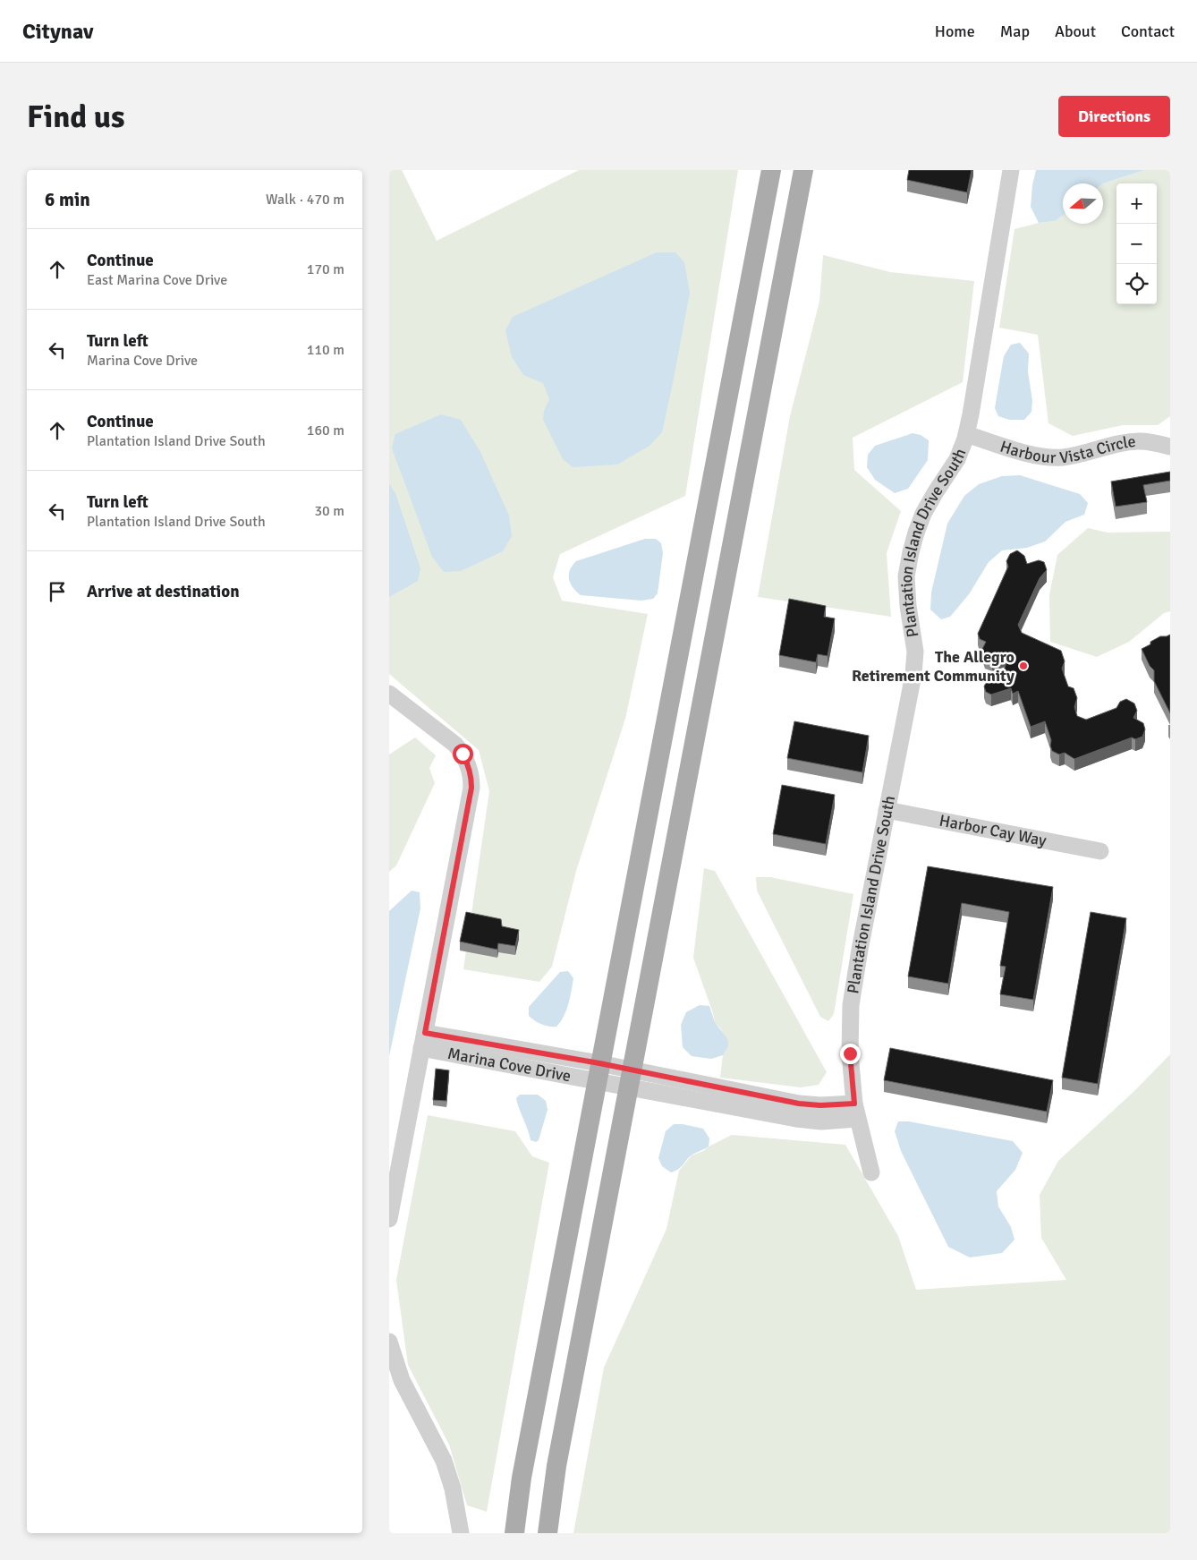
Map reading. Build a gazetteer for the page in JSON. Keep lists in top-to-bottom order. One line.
{"streets":{"street":["Harbour Vista Circle","Plantation Island Drive South","Harbor Cay Way","Marina Cove Drive"]},"crossings":[["Harbour Vista Circle","Plantation Island Drive South"],["Plantation Island Drive South","Harbor Cay Way"]],"places":["The Allegro Retirement Community"],"north":"left","page":{"header":"Citynav","nav":["Home","Map","About","Contact"],"buttons":"Directions","title":"Find us","heading":["6 min","Walk · 470 m"],"map_buttons":["+","−"],"list":[["Continue","East Marina Cove Drive","170 m"],["Turn left","Marina Cove Drive","110 m"],["Continue","Plantation Island Drive South","160 m"],["Turn left","Plantation Island Drive South","30 m"],"Arrive at destination"]}}
